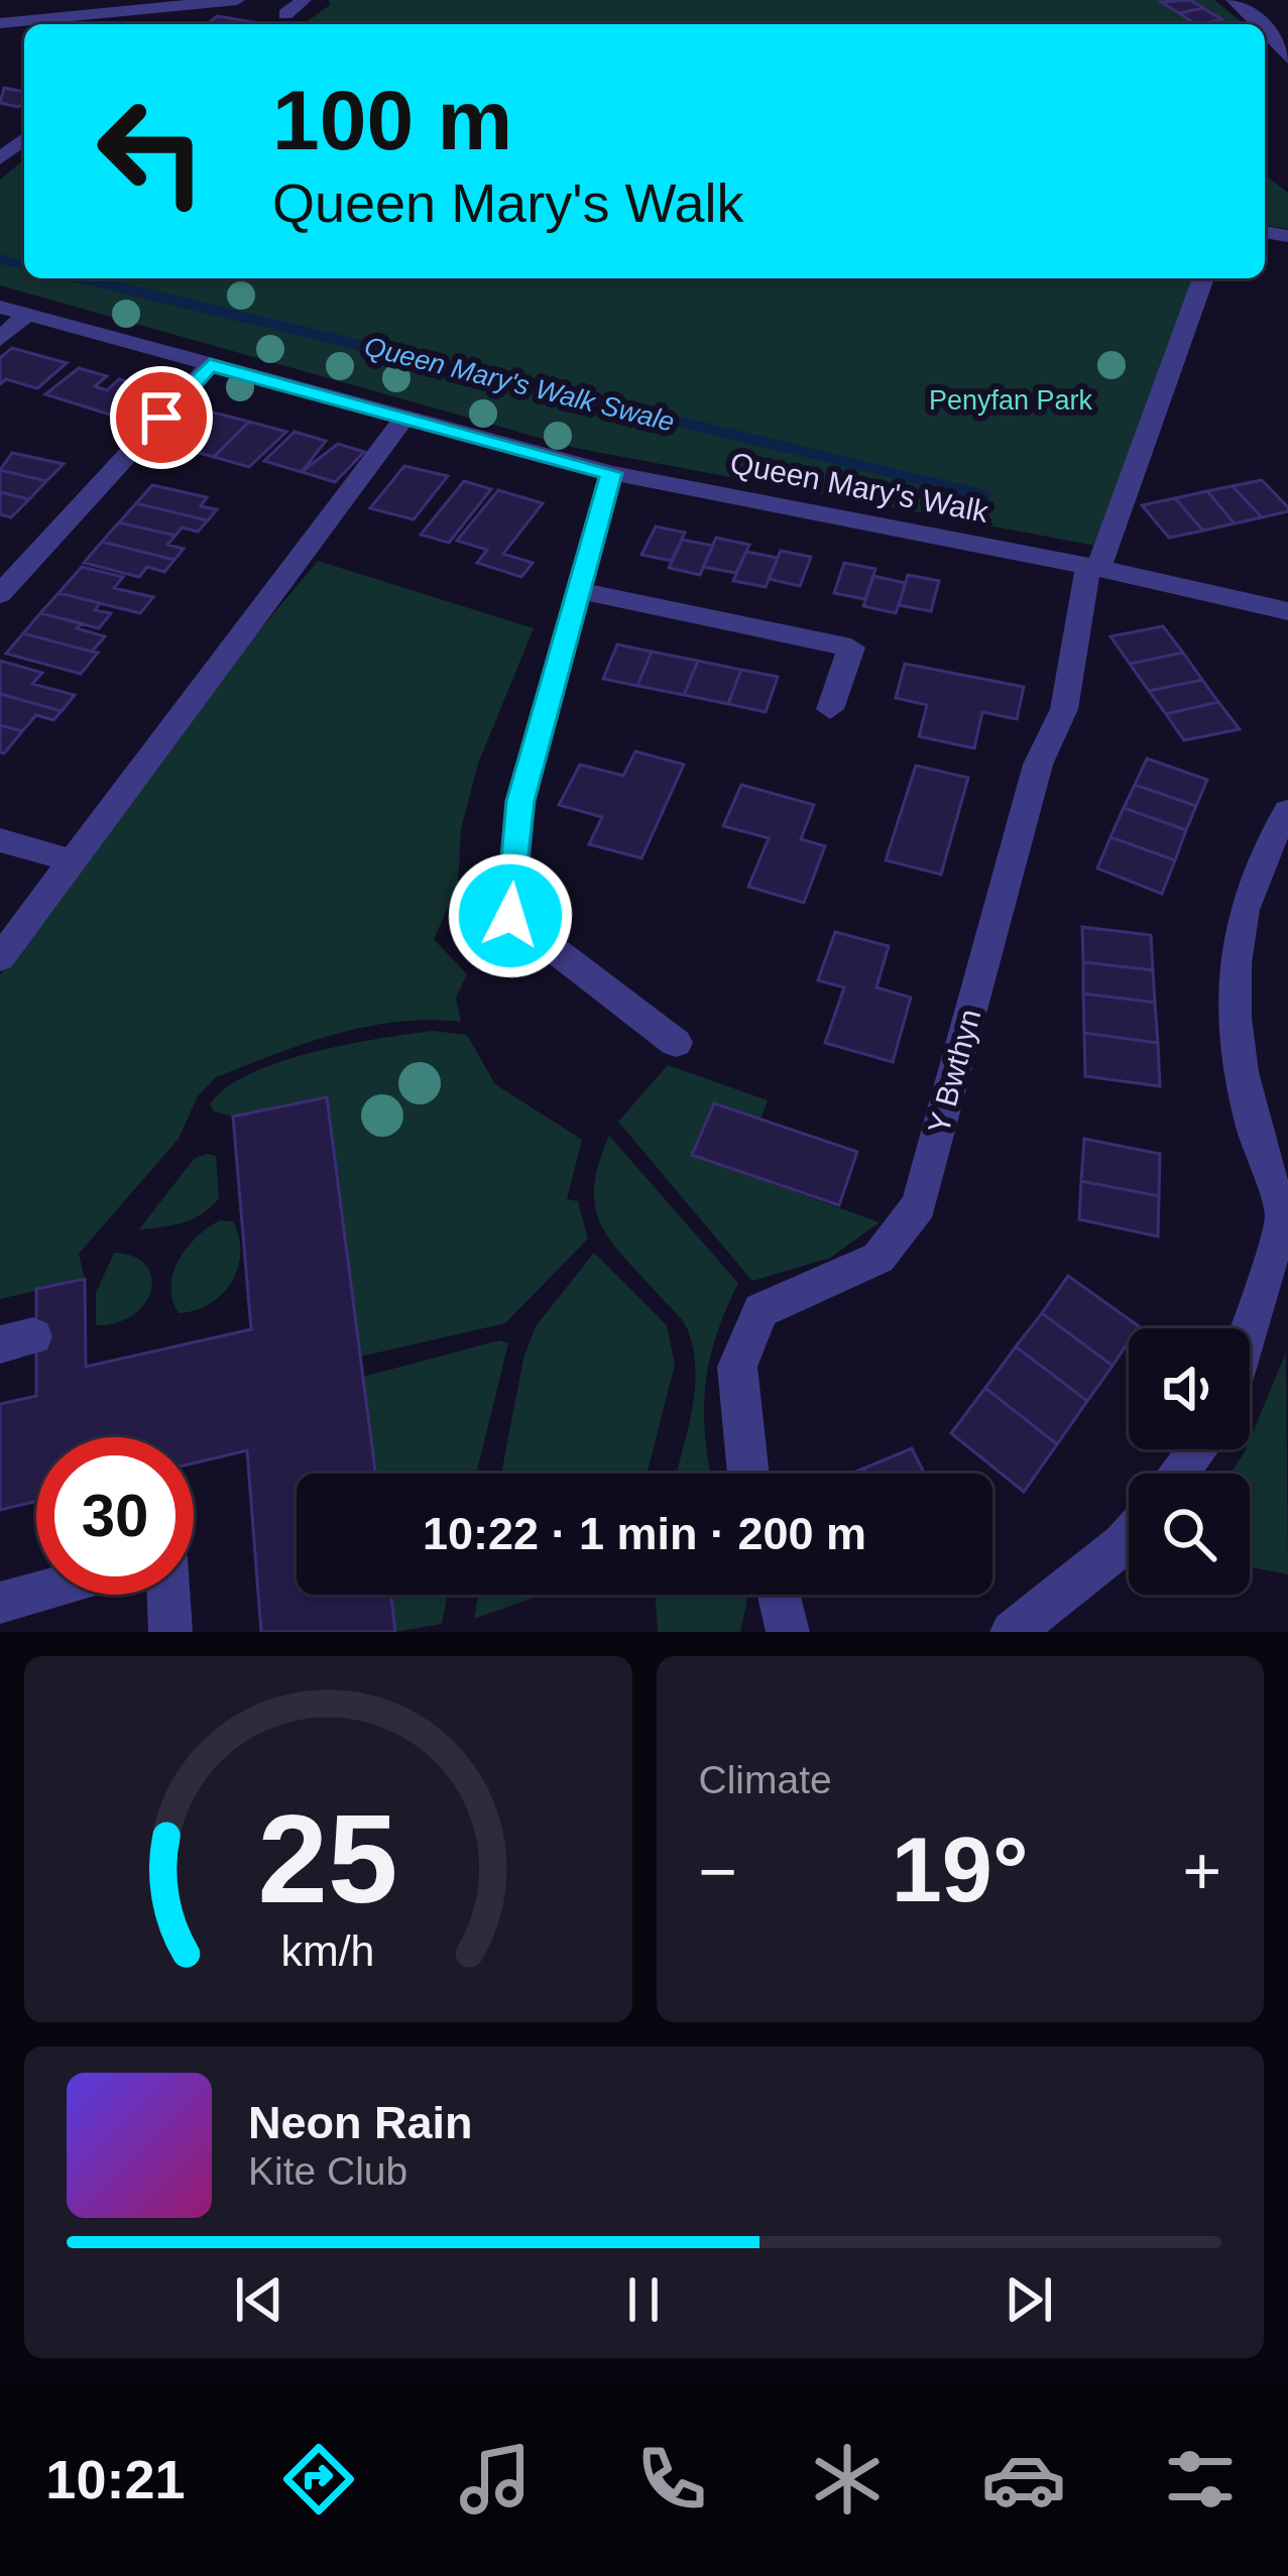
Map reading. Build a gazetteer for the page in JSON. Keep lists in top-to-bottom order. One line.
{"streets":{"street":["Queen Mary's Walk","Y Bwthyn"]},"crossings":[["Queen Mary's Walk","Y Bwthyn"]],"water":["Queen Mary's Walk Swale"],"parks":["Penyfan Park"],"page":{"turn":["100 m","Queen Mary's Walk"],"limit":"30","trip":"10:22 · 1 min · 200 m","tile":"Climate","heat":["−","19°","+"],"song":["Neon Rain","Kite Club"],"tabs":"10:21","gauge":["25","km/h"]}}
